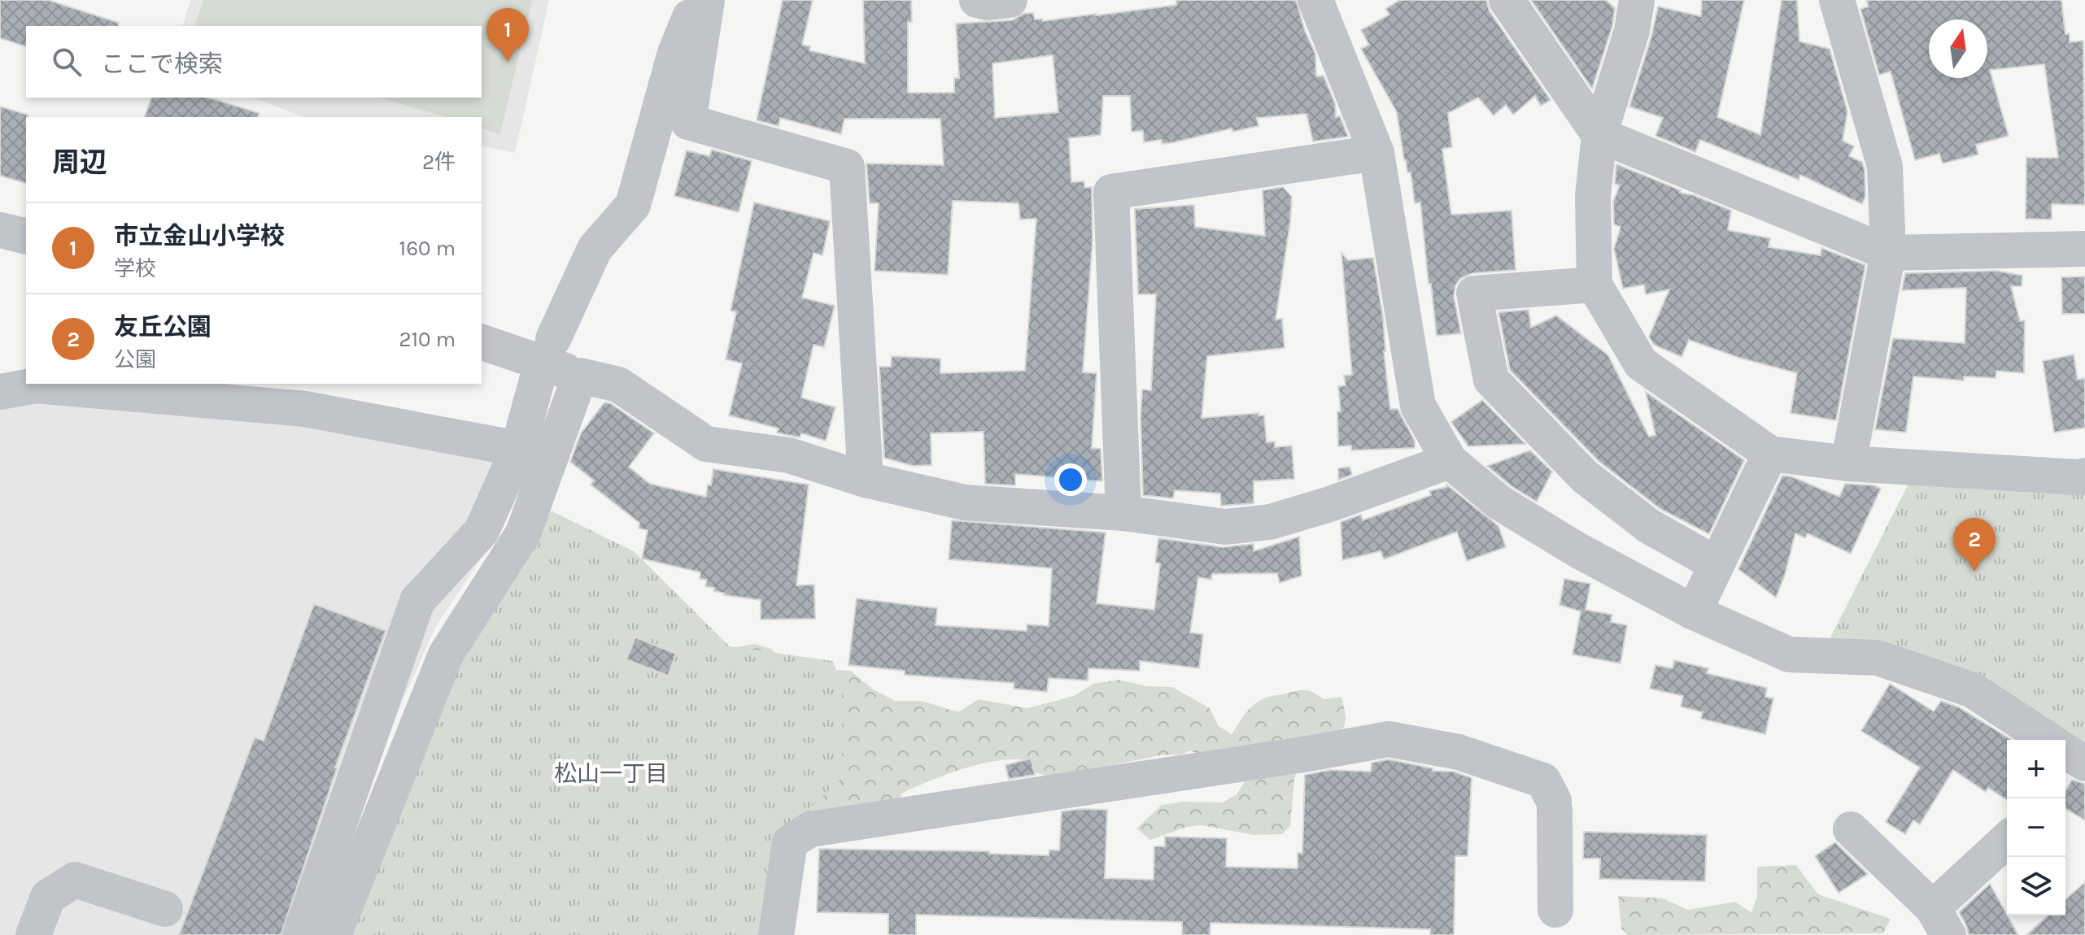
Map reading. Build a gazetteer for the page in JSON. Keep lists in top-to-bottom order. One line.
{"districts":["松山一丁目"],"north":"top","page":{"pins":["1","2"],"search":"ここで検索","heading":["周辺","2件"],"list":[{"mark":"1","name":"市立金山小学校","note":"学校","value":"160 m"},{"mark":"2","name":"友丘公園","note":"公園","value":"210 m"}],"map_buttons":["+","−"]}}
